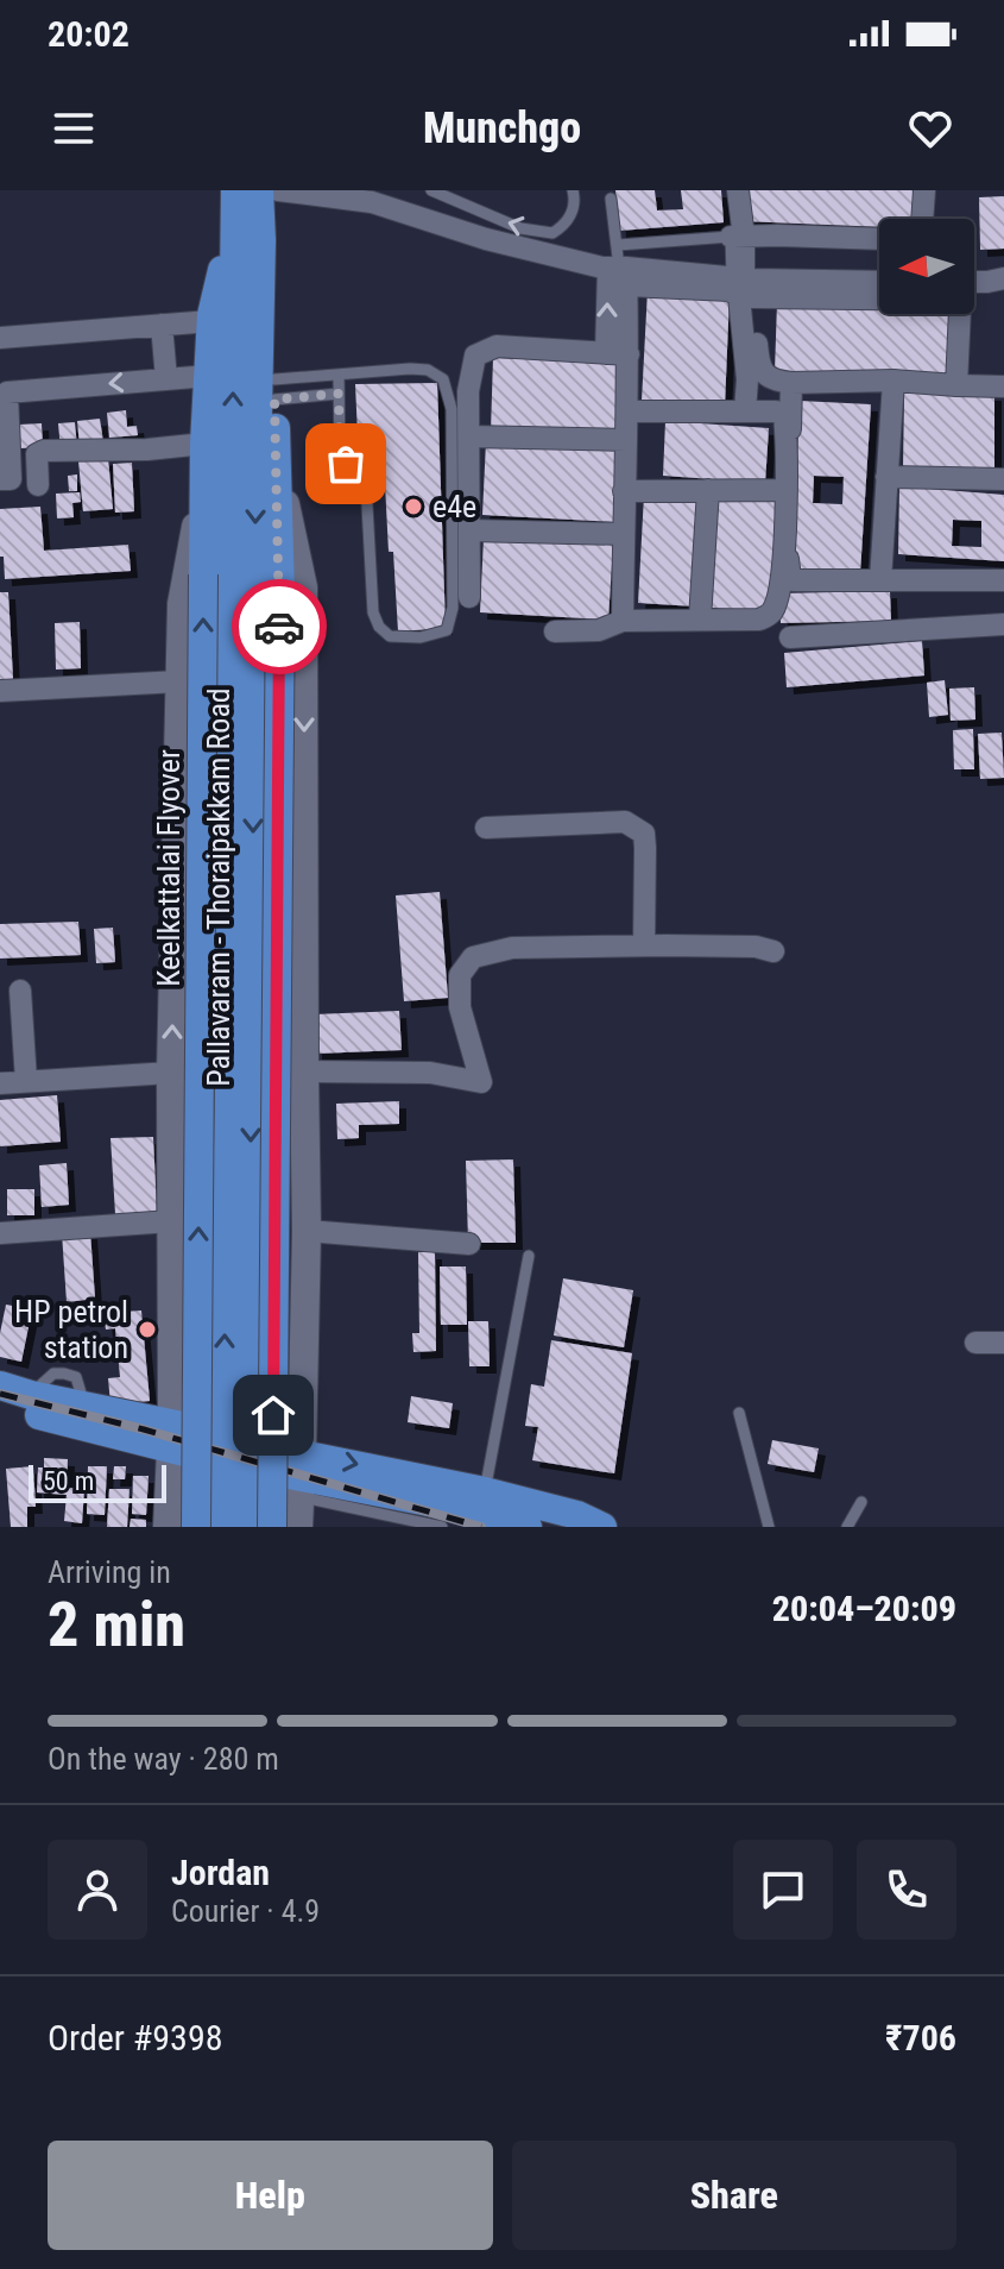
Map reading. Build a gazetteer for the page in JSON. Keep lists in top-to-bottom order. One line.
{"streets":{"main road":["Keelkattalai Flyover","Pallavaram - Thoraipakkam Road"]},"crossings":[["Keelkattalai Flyover","Pallavaram - Thoraipakkam Road"]],"places":["e4e","HP petrol station"],"scale_bar":"50 m","north":"left","page":{"status":"20:02","header":"Munchgo","scale":"50 m","heading":["2 min","Arriving in","20:04–20:09"],"panel":["Jordan","Courier · 4.9","Order #9398","₹706"],"bar":"On the way · 280 m","buttons":["Help","Share"]}}
